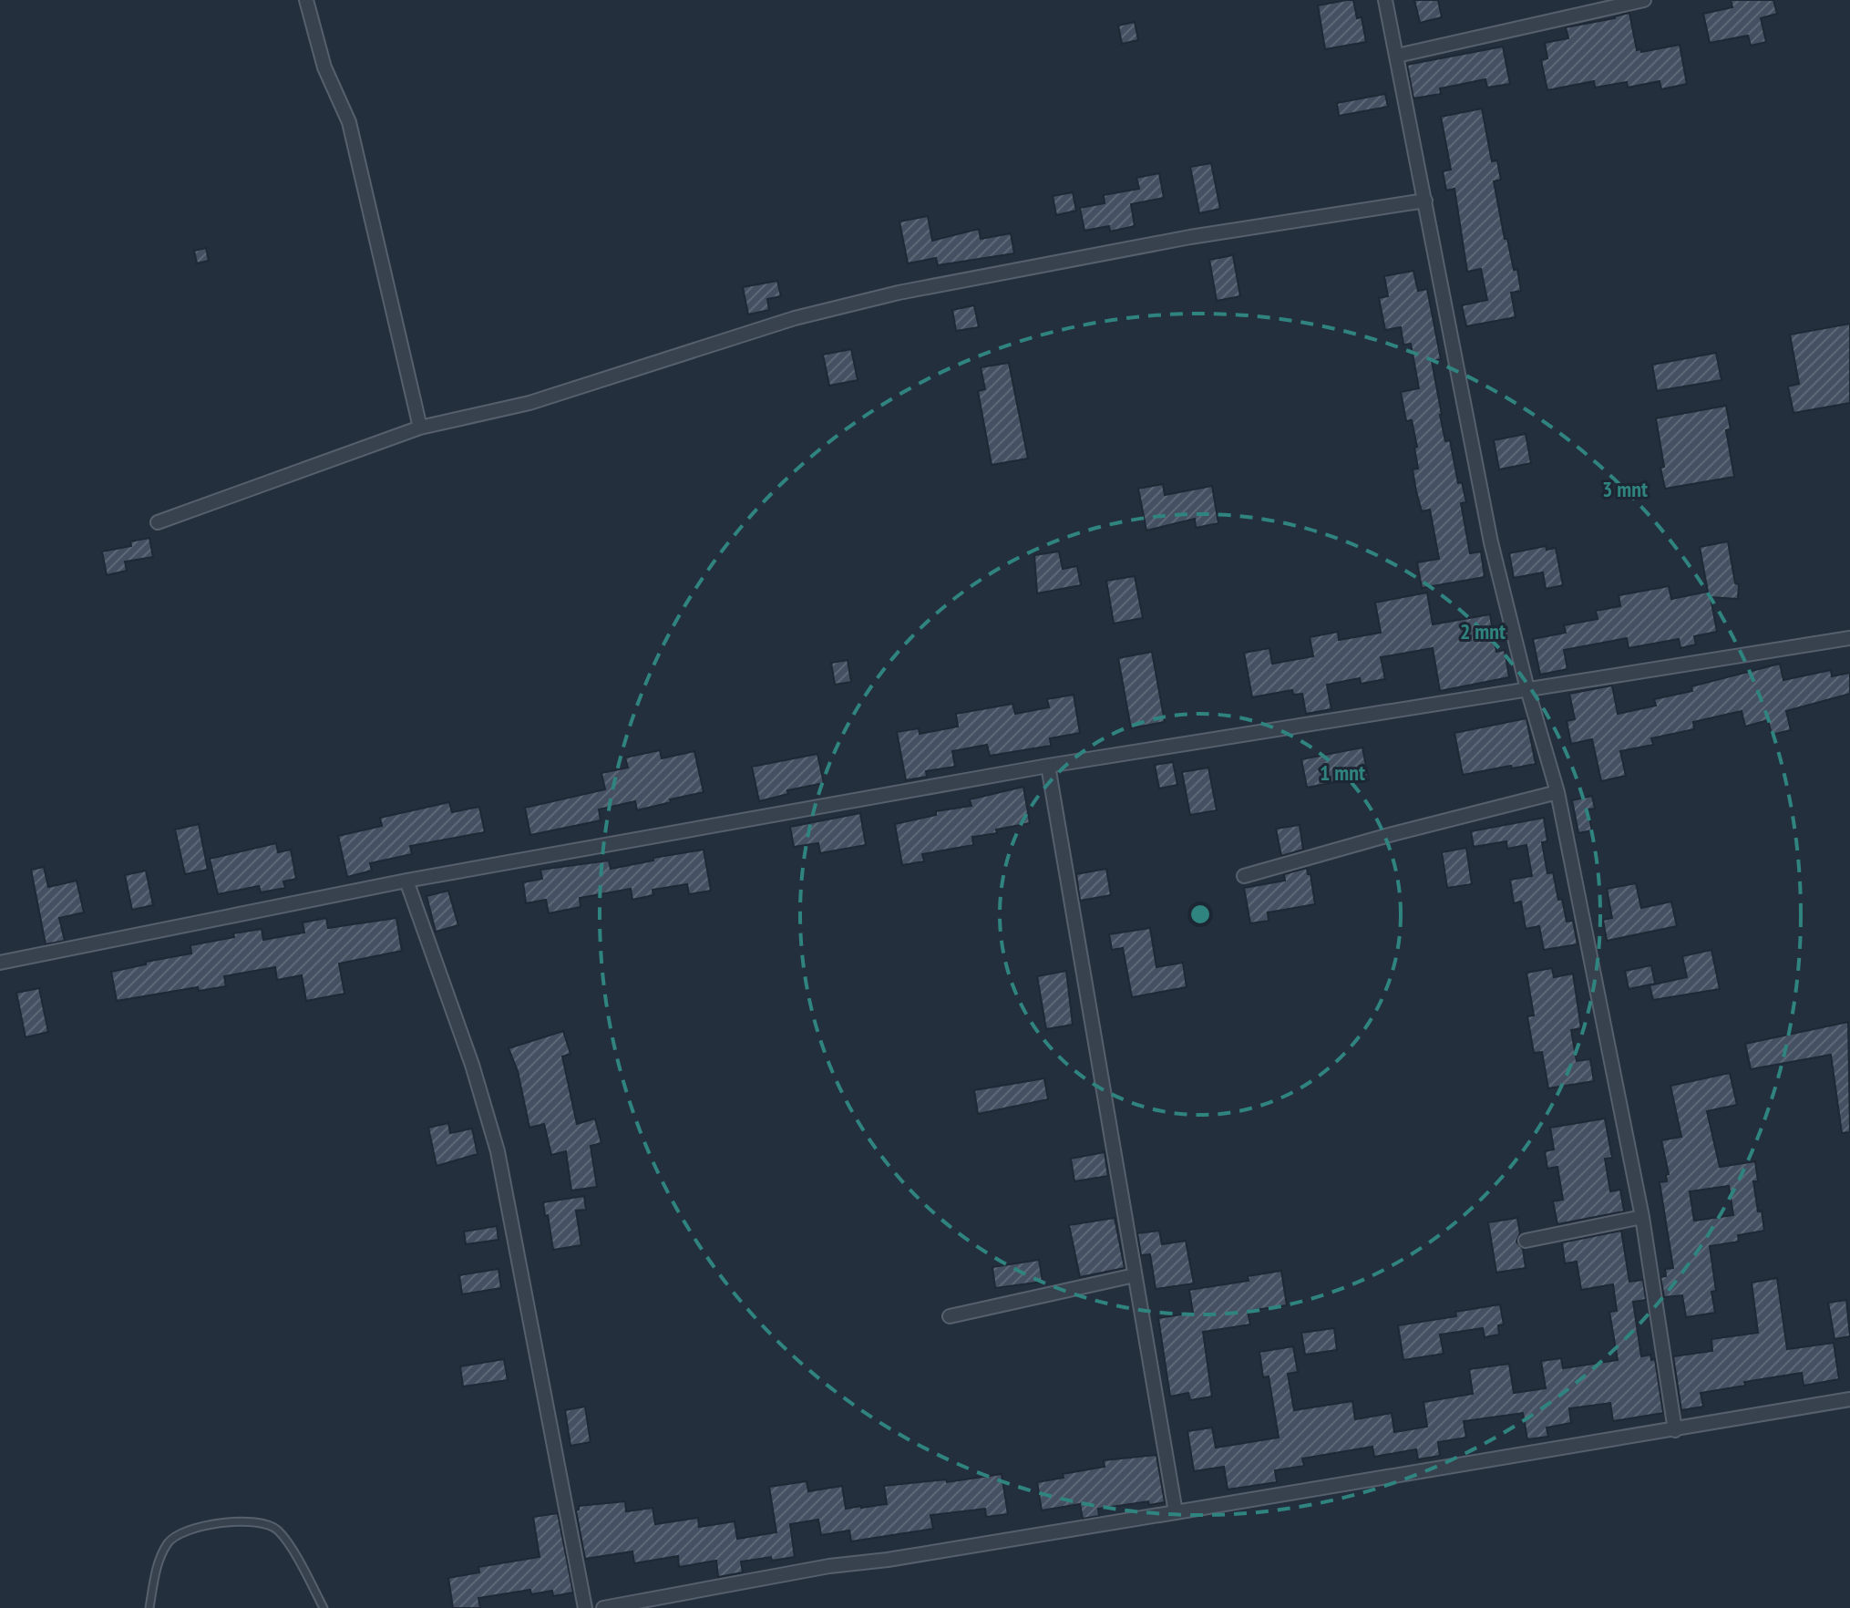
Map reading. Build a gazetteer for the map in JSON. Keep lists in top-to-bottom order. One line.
{"rings":["3 mnt","2 mnt","1 mnt"]}
